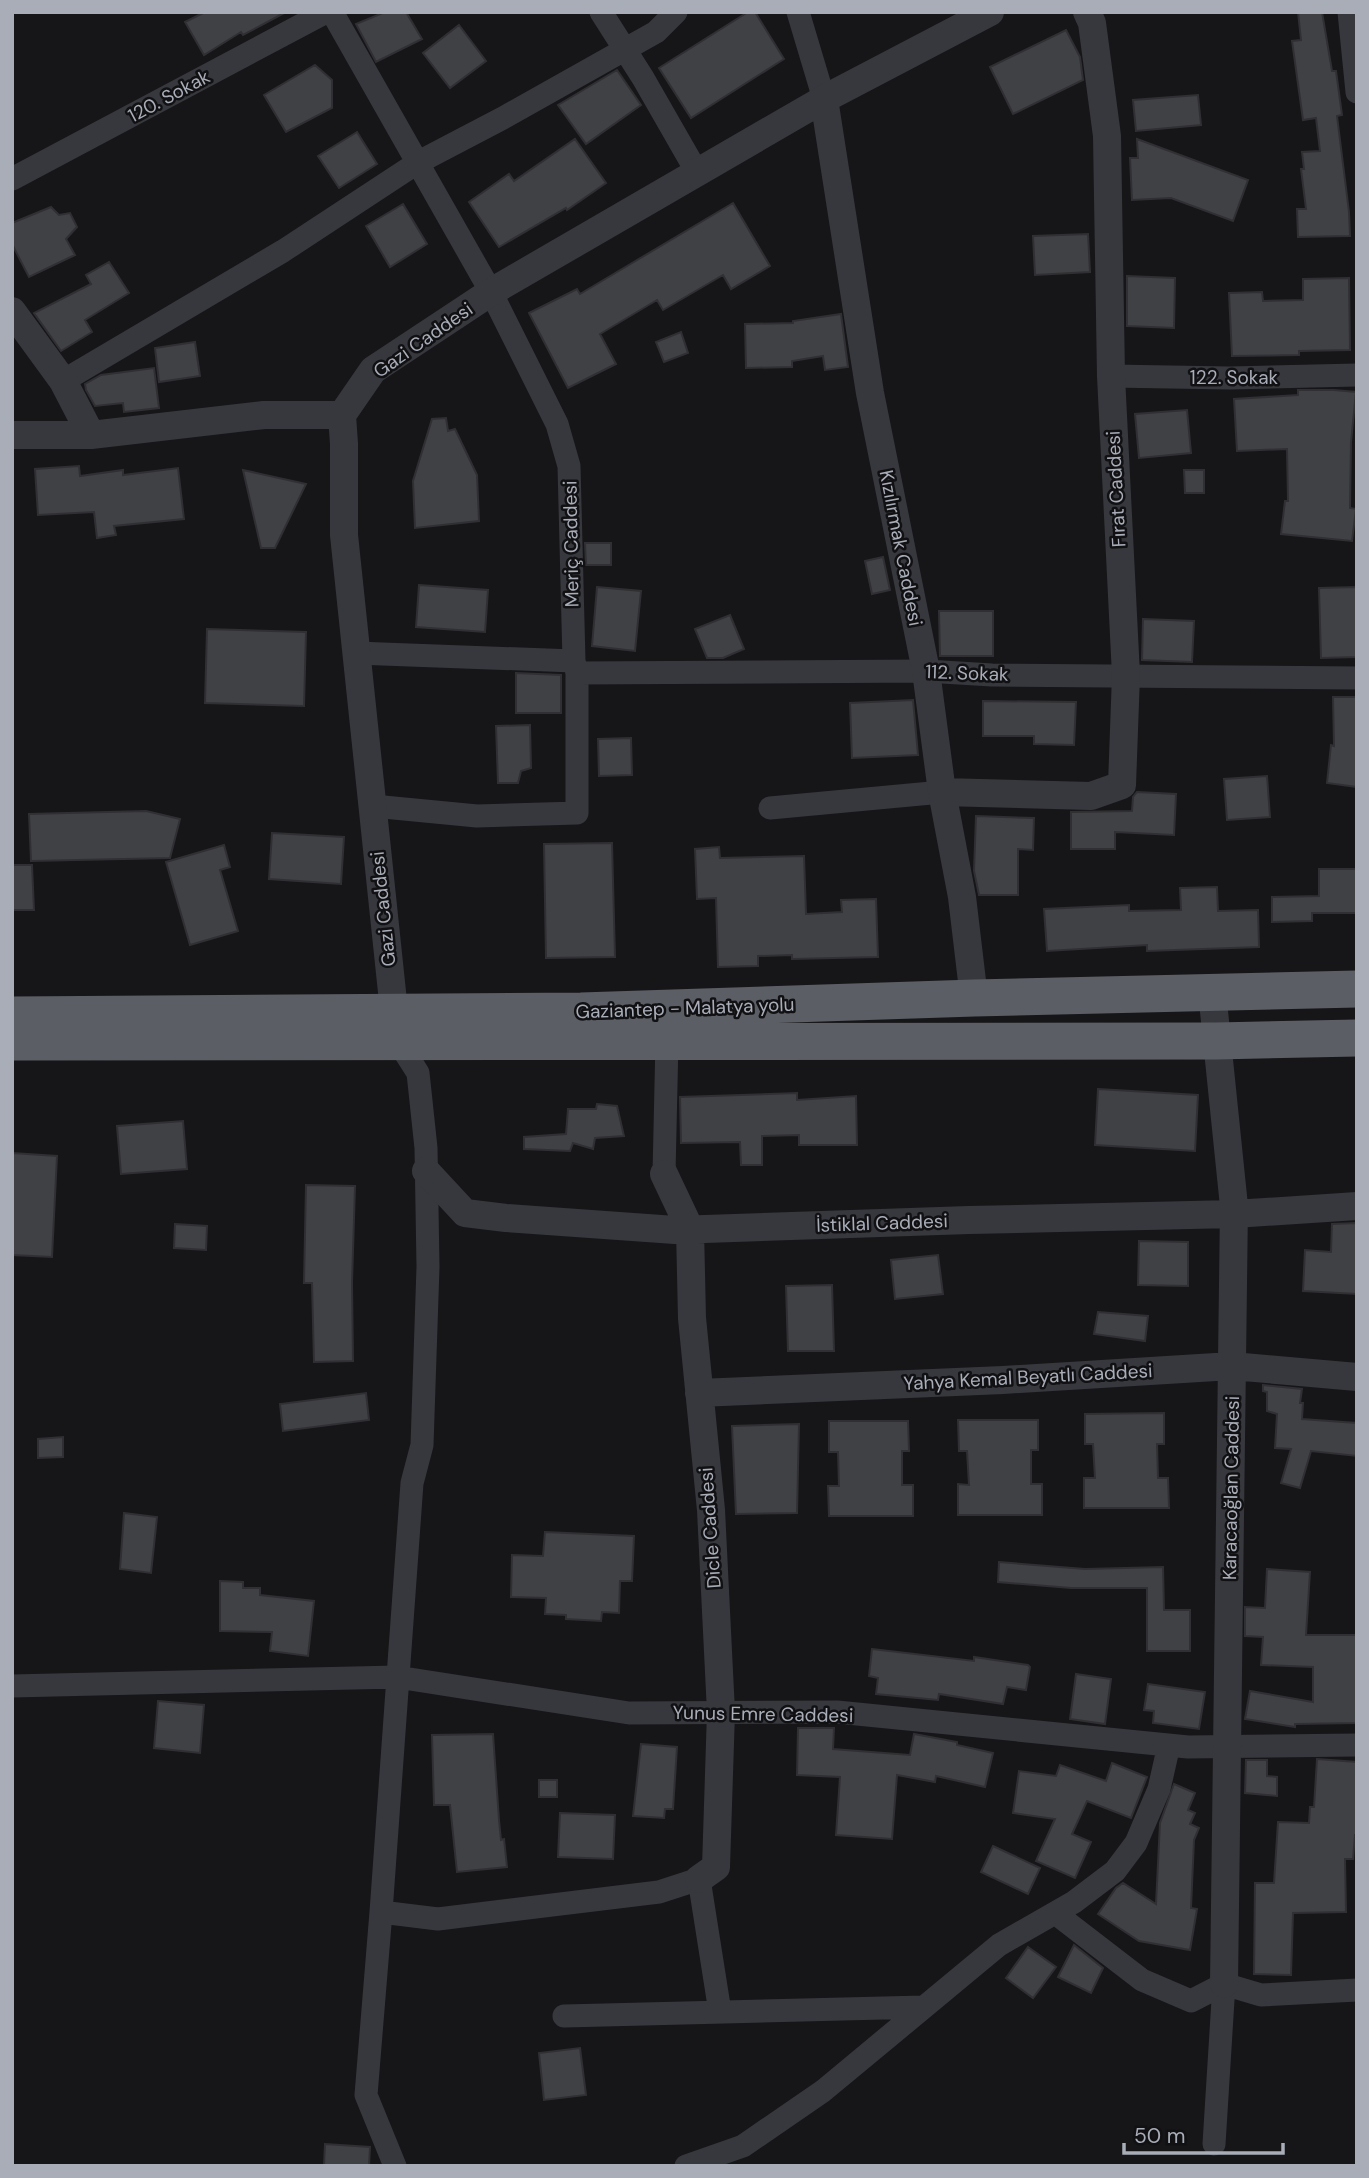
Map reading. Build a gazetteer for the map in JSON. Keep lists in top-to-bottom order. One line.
{"streets":{"highway":["Gaziantep - Malatya yolu"],"street":["120. Sokak","Gazi Caddesi","122. Sokak","Fırat Caddesi","Meriç Caddesi","Kızılırmak Caddesi","112. Sokak","İstiklal Caddesi","Yahya Kemal Beyatlı Caddesi","Karacaoğlan Caddesi","Dicle Caddesi","Yunus Emre Caddesi"]},"crossings":[["Gazi Caddesi","Meriç Caddesi"],["Gazi Caddesi","Kızılırmak Caddesi"],["Gazi Caddesi","112. Sokak"],["Gazi Caddesi","Gaziantep - Malatya yolu"],["122. Sokak","Fırat Caddesi"],["Fırat Caddesi","Kızılırmak Caddesi"],["Fırat Caddesi","112. Sokak"],["Meriç Caddesi","112. Sokak"],["Kızılırmak Caddesi","112. Sokak"],["Kızılırmak Caddesi","Gaziantep - Malatya yolu"],["Gaziantep - Malatya yolu","Karacaoğlan Caddesi"],["İstiklal Caddesi","Karacaoğlan Caddesi"],["İstiklal Caddesi","Dicle Caddesi"],["Yahya Kemal Beyatlı Caddesi","Karacaoğlan Caddesi"],["Yahya Kemal Beyatlı Caddesi","Dicle Caddesi"],["Karacaoğlan Caddesi","Yunus Emre Caddesi"],["Dicle Caddesi","Yunus Emre Caddesi"]],"scale_bar":"50 m"}
